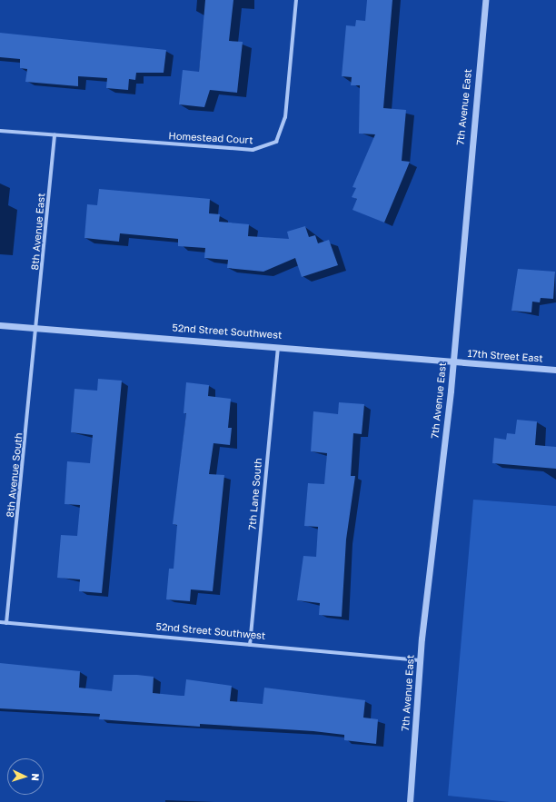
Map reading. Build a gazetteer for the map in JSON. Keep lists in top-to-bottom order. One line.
{"streets":{"street":["7th Avenue East","Homestead Court","8th Avenue East","52nd Street Southwest","17th Street East","8th Avenue South","7th Lane South"]},"crossings":[["7th Avenue East","52nd Street Southwest"],["7th Avenue East","17th Street East"],["Homestead Court","8th Avenue East"],["8th Avenue East","52nd Street Southwest"],["8th Avenue East","8th Avenue South"],["52nd Street Southwest","17th Street East"],["52nd Street Southwest","8th Avenue South"],["52nd Street Southwest","7th Lane South"]],"north":"right"}
